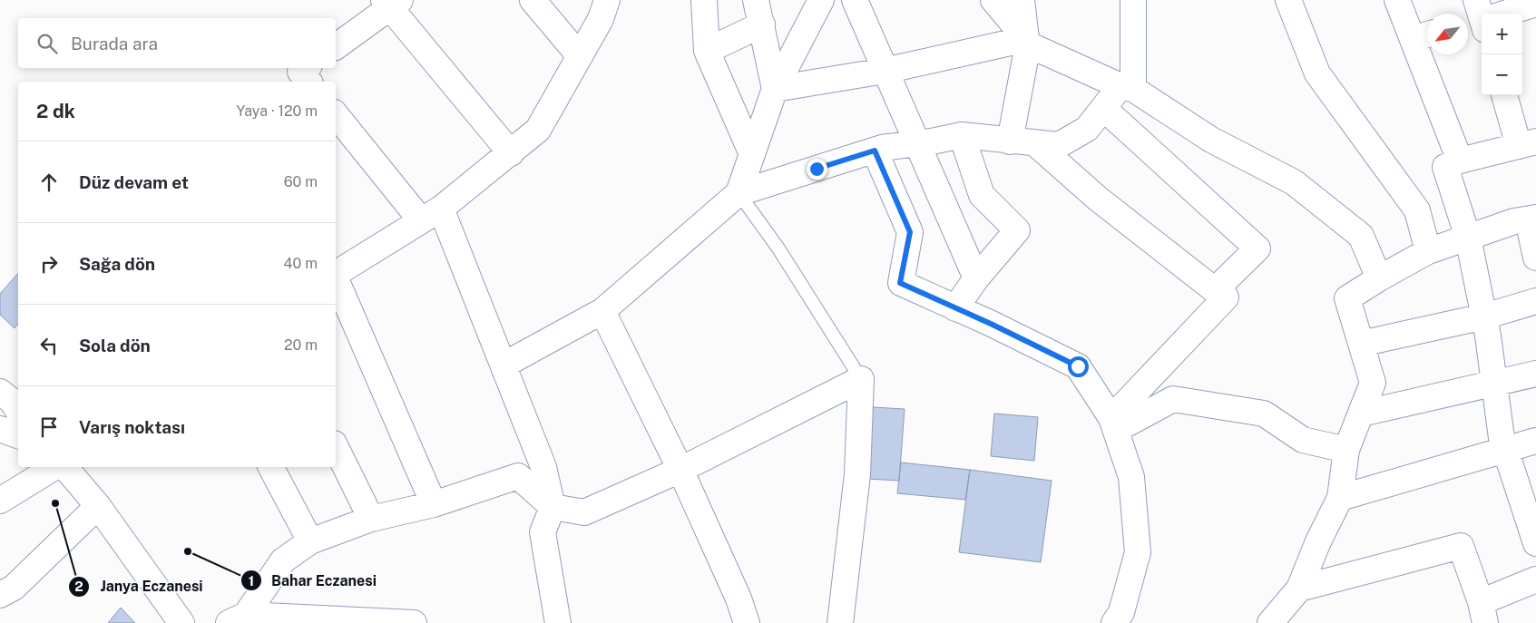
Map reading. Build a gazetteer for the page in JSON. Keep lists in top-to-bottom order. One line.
{"places":["Janya Eczanesi","Bahar Eczanesi"],"north":"bottom left","page":{"map_buttons":["+","−"],"search":"Burada ara","heading":["2 dk","Yaya · 120 m"],"list":[["Düz devam et","60 m"],["Sağa dön","40 m"],["Sola dön","20 m"],"Varış noktası"]}}
